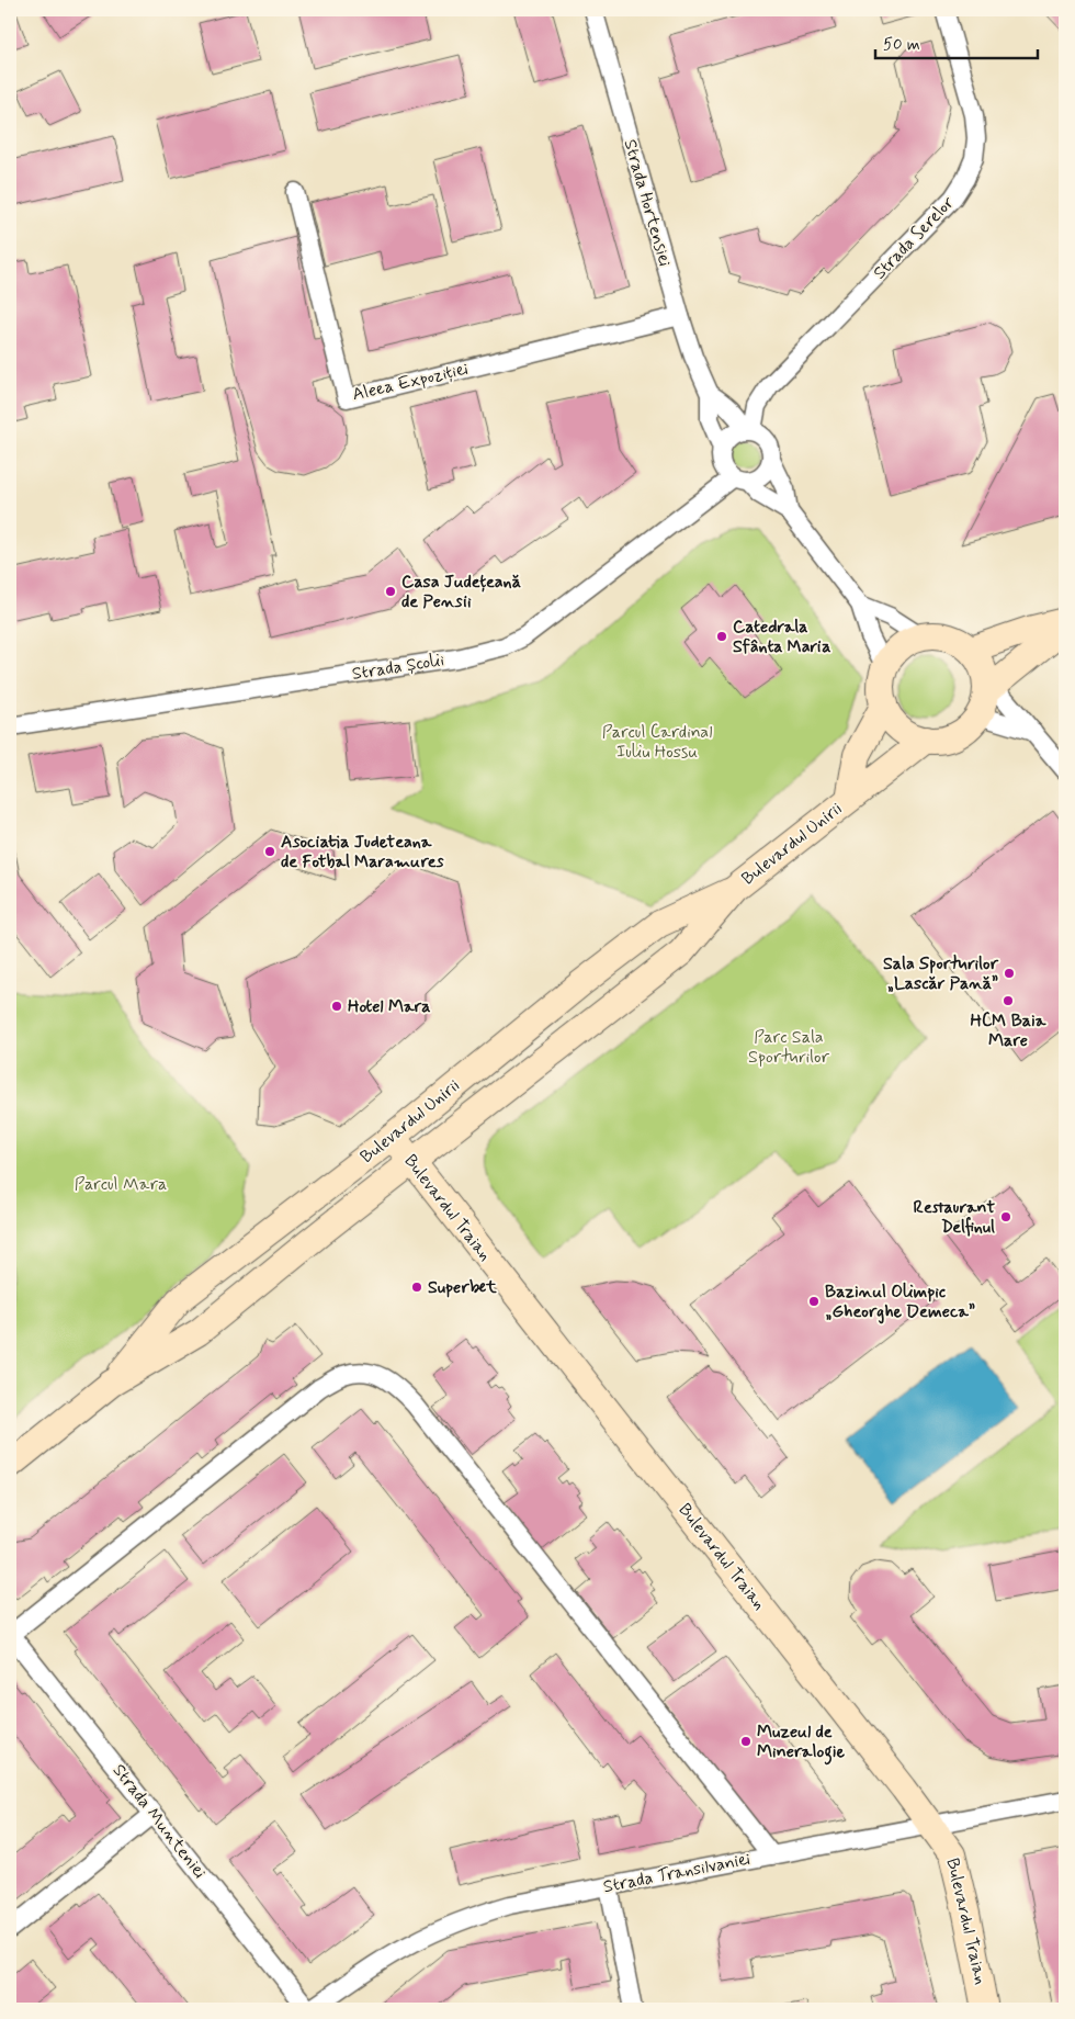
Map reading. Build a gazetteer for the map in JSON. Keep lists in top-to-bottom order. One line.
{"streets":{"main road":["Bulevardul Unirii","Bulevardul Traian"],"street":["Strada Hortensiei","Strada Serelor","Aleea Expoziției","Strada Școlii","Strada Munteniei","Strada Transilvaniei"]},"crossings":[["Strada Hortensiei","Strada Serelor"],["Strada Hortensiei","Aleea Expoziției"],["Strada Hortensiei","Strada Școlii"],["Strada Serelor","Strada Școlii"],["Bulevardul Unirii","Bulevardul Traian"],["Bulevardul Traian","Strada Transilvaniei"],["Strada Munteniei","Strada Transilvaniei"]],"parks":["Parcul Cardinal Iuliu Hossu","Parc Sala Sporturilor","Parcul Mara"],"places":["Casa Județeană de Pensii","Catedrala Sfânta Maria","Asociatia Judeteana de Fotbal Maramures","Sala Sporturilor „Lascăr Pană”","HCM Baia Mare","Hotel Mara","Restaurant Delfinul","Superbet","Bazinul Olimpic „Gheorghe Demeca”","Muzeul de Mineralogie"],"scale_bar":"50 m"}
